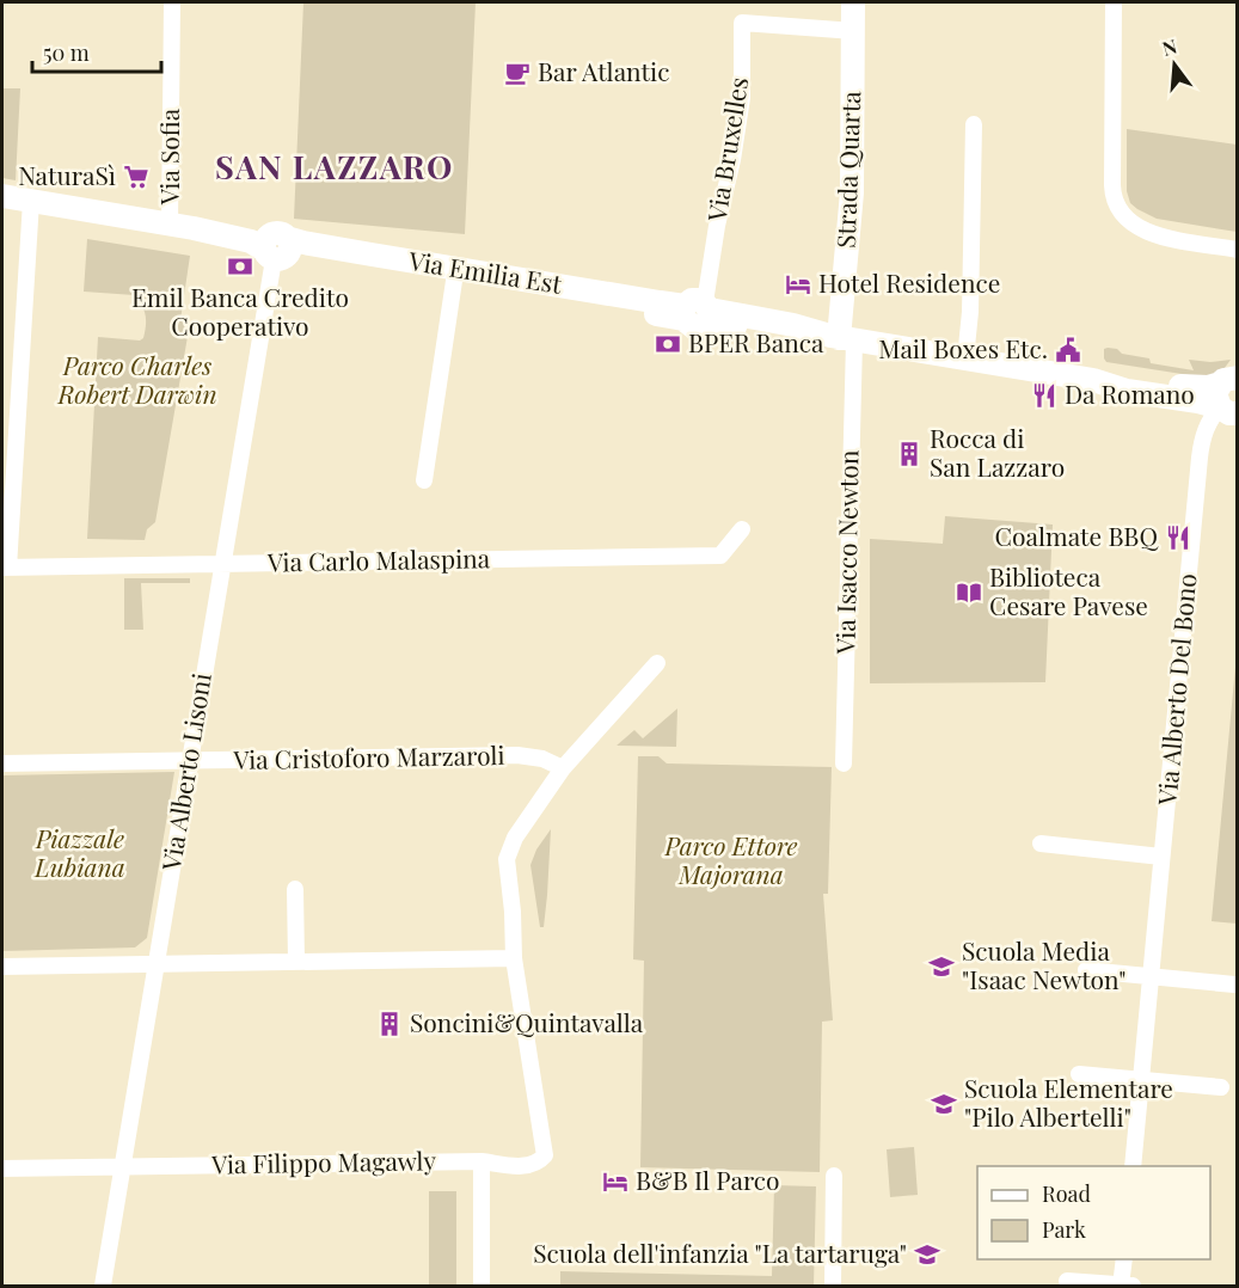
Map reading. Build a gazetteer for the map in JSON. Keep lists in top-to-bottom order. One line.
{"streets":{"main road":["Strada Quarta","Via Emilia Est"],"street":["Via Bruxelles","Via Sofia","Via Isacco Newton","Via Carlo Malaspina","Via Alberto Del Bono","Via Cristoforo Marzaroli","Via Alberto Lisoni","Via Filippo Magawly"]},"crossings":[["Via Bruxelles","Strada Quarta"],["Via Bruxelles","Via Emilia Est"],["Via Sofia","Via Emilia Est"],["Strada Quarta","Via Emilia Est"],["Strada Quarta","Via Isacco Newton"],["Via Emilia Est","Via Isacco Newton"],["Via Emilia Est","Via Alberto Lisoni"],["Via Carlo Malaspina","Via Alberto Lisoni"],["Via Cristoforo Marzaroli","Via Alberto Lisoni"],["Via Alberto Lisoni","Via Filippo Magawly"]],"districts":["SAN LAZZARO"],"parks":["Parco Charles Robert Darwin","Piazzale Lubiana","Parco Ettore Majorana"],"places":{"cafe":["Bar Atlantic"],"supermarket":["NaturaSì"],"bank":["Emil Banca Credito Cooperativo","BPER Banca"],"hotel":["Hotel Residence","B&B Il Parco"],"public building":["Mail Boxes Etc."],"restaurant":["Da Romano","Coalmate BBQ"],"building":["Rocca di San Lazzaro","Soncini&Quintavalla"],"library":["Biblioteca Cesare Pavese"],"school or university":["Scuola Media \"Isaac Newton\"","Scuola Elementare \"Pilo Albertelli\"","Scuola dell'infanzia \"La tartaruga\""]},"legend":["Road","Park"],"scale_bar":"50 m","north":"top"}
